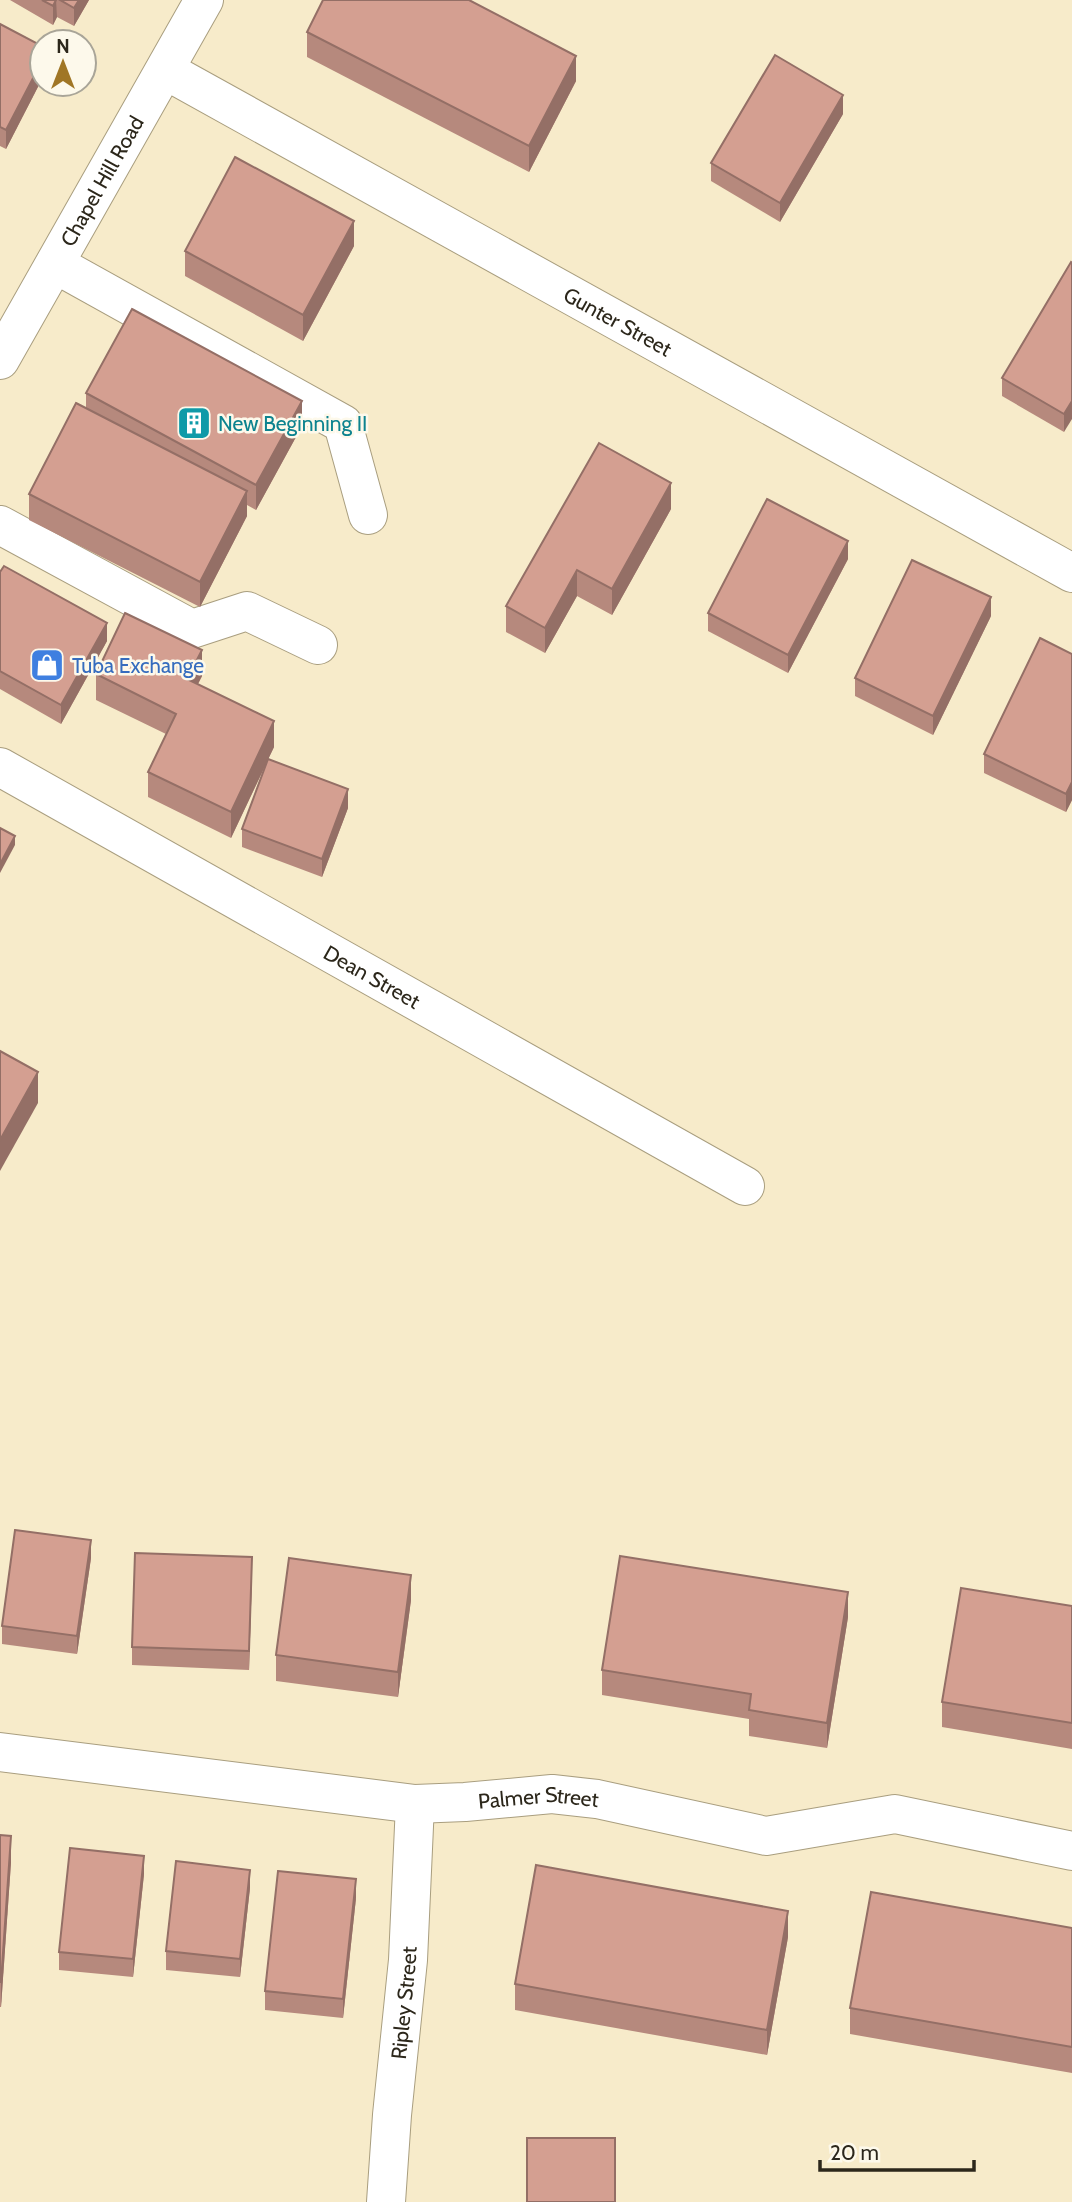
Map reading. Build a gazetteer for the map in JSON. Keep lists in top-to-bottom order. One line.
{"streets":{"street":["Chapel Hill Road","Gunter Street","Dean Street","Palmer Street","Ripley Street"]},"crossings":[["Chapel Hill Road","Gunter Street"],["Palmer Street","Ripley Street"]],"places":{"building":["New Beginning II"],"shop":["Tuba Exchange"]},"scale_bar":"20 m","north":"top"}
